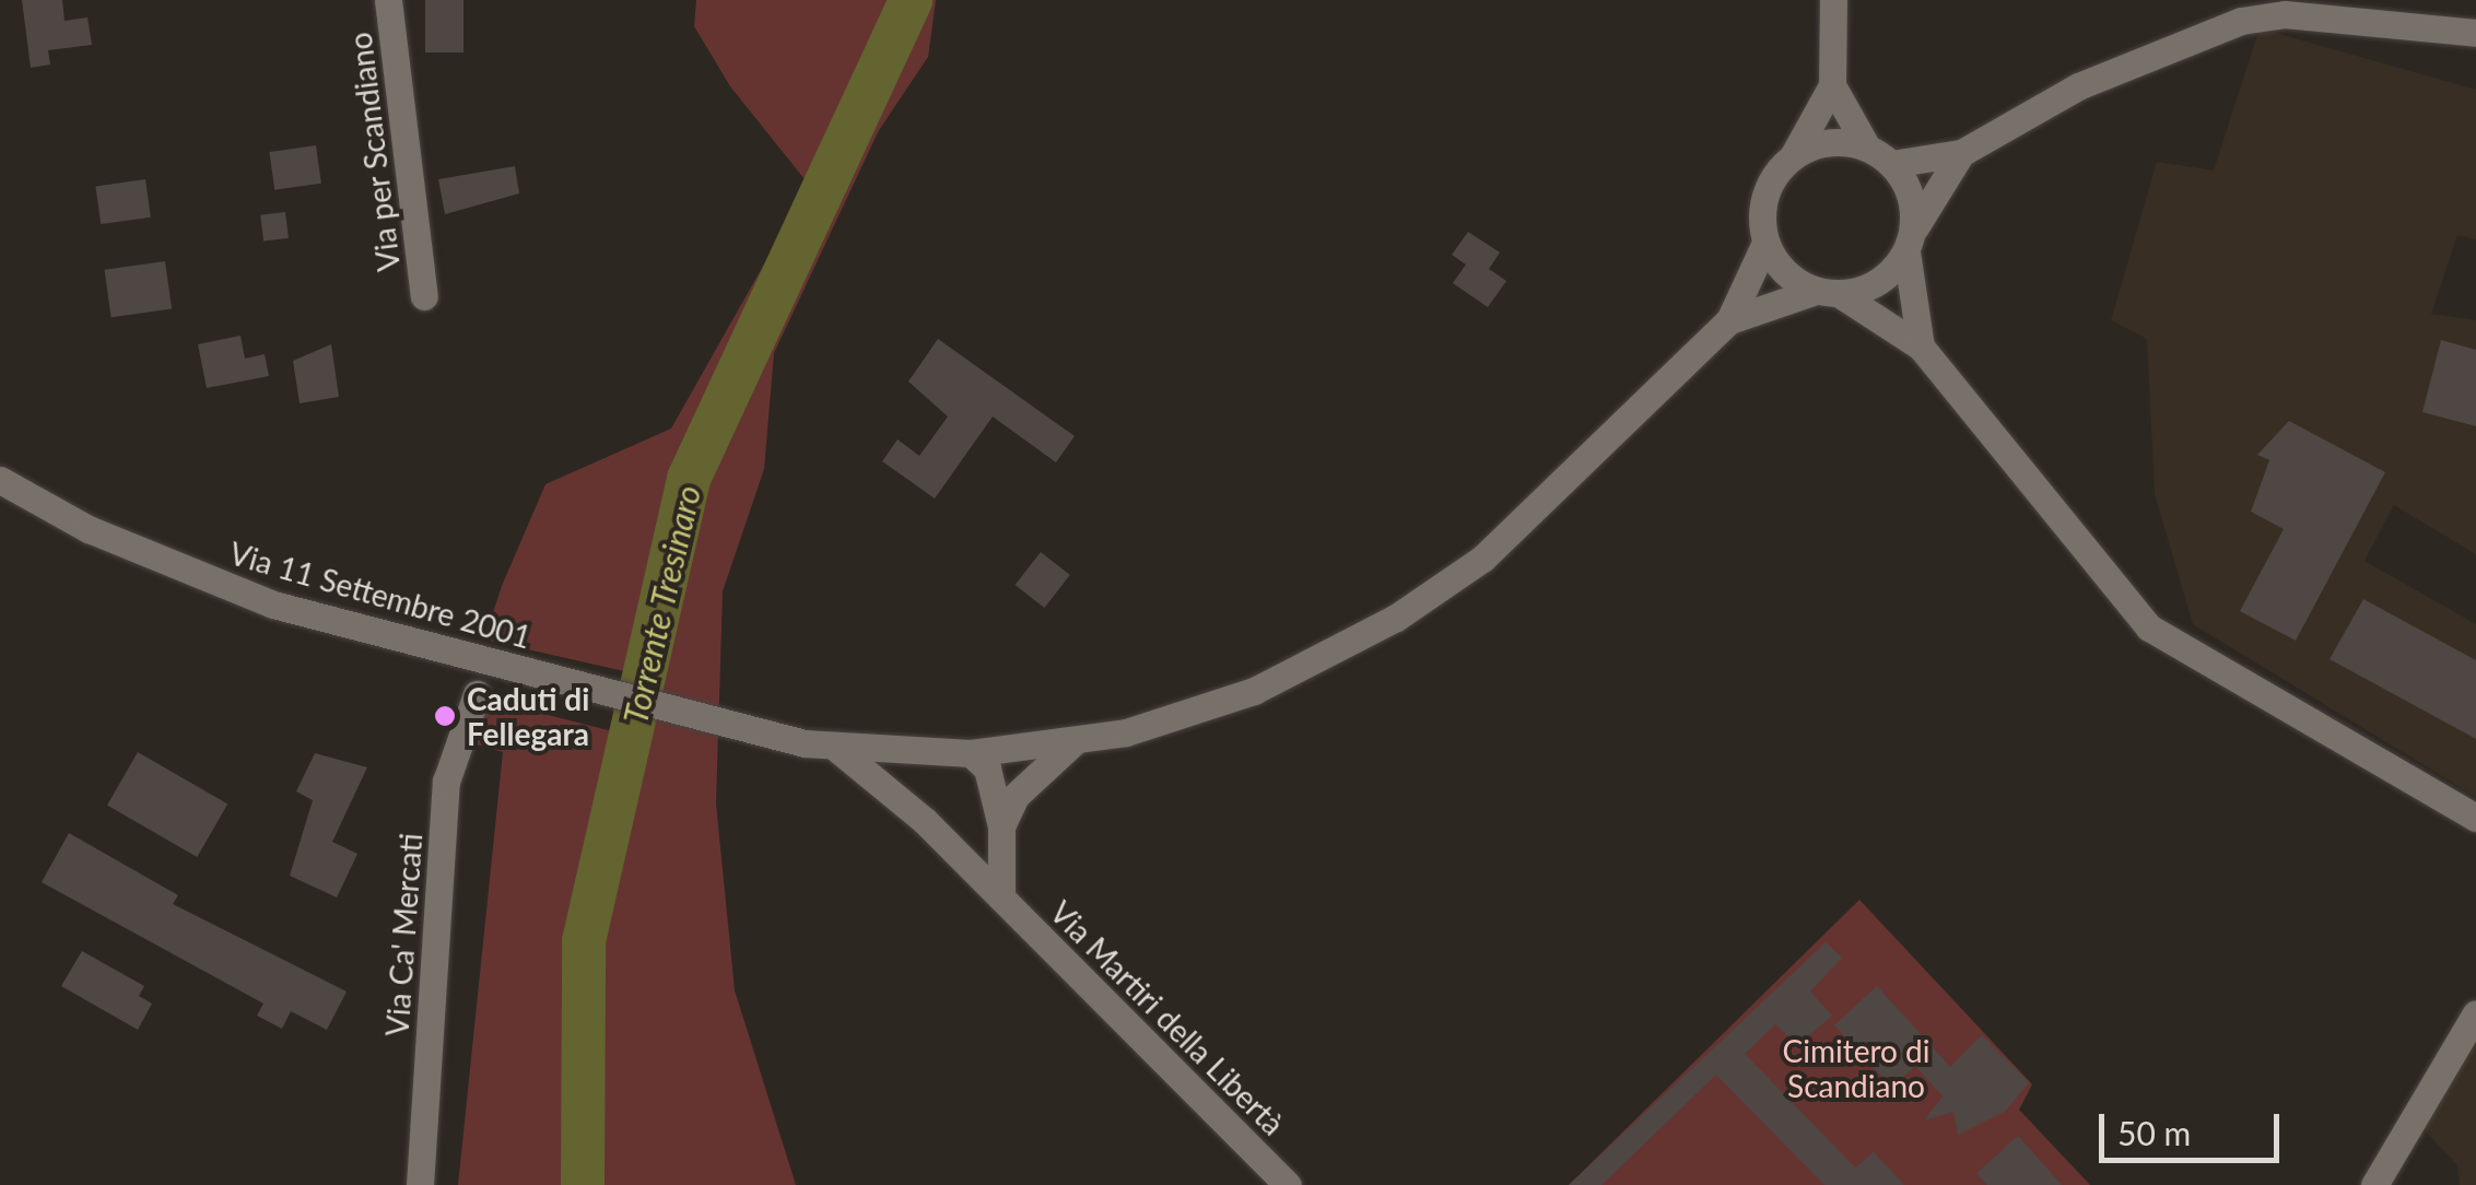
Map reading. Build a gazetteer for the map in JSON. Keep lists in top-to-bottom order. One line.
{"streets":{"main road":["Via per Scandiano","Via 11 Settembre 2001","Via Ca' Mercati","Via Martiri della Libertà"]},"crossings":[["Via 11 Settembre 2001","Via Martiri della Libertà"]],"water":["Torrente Tresinaro"],"parks":["Cimitero di Scandiano"],"places":["Caduti di Fellegara"],"scale_bar":"50 m"}
